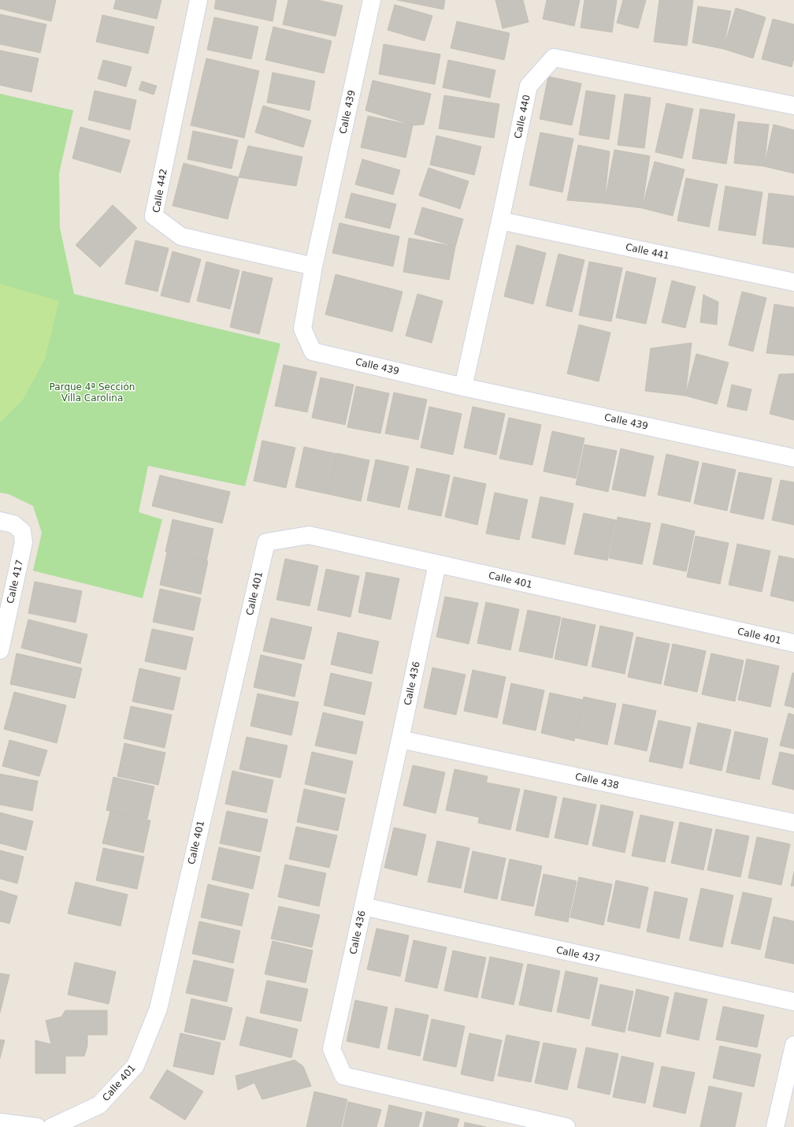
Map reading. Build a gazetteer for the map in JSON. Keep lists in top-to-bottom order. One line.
{"streets":{"street":["Calle 439","Calle 440","Calle 442","Calle 441","Calle 401","Calle 417","Calle 436","Calle 438","Calle 437"]},"crossings":[["Calle 439","Calle 440"],["Calle 439","Calle 442"],["Calle 440","Calle 441"],["Calle 401","Calle 436"],["Calle 436","Calle 438"],["Calle 436","Calle 437"]],"parks":["Parque 4ª Sección Villa Carolina"]}
